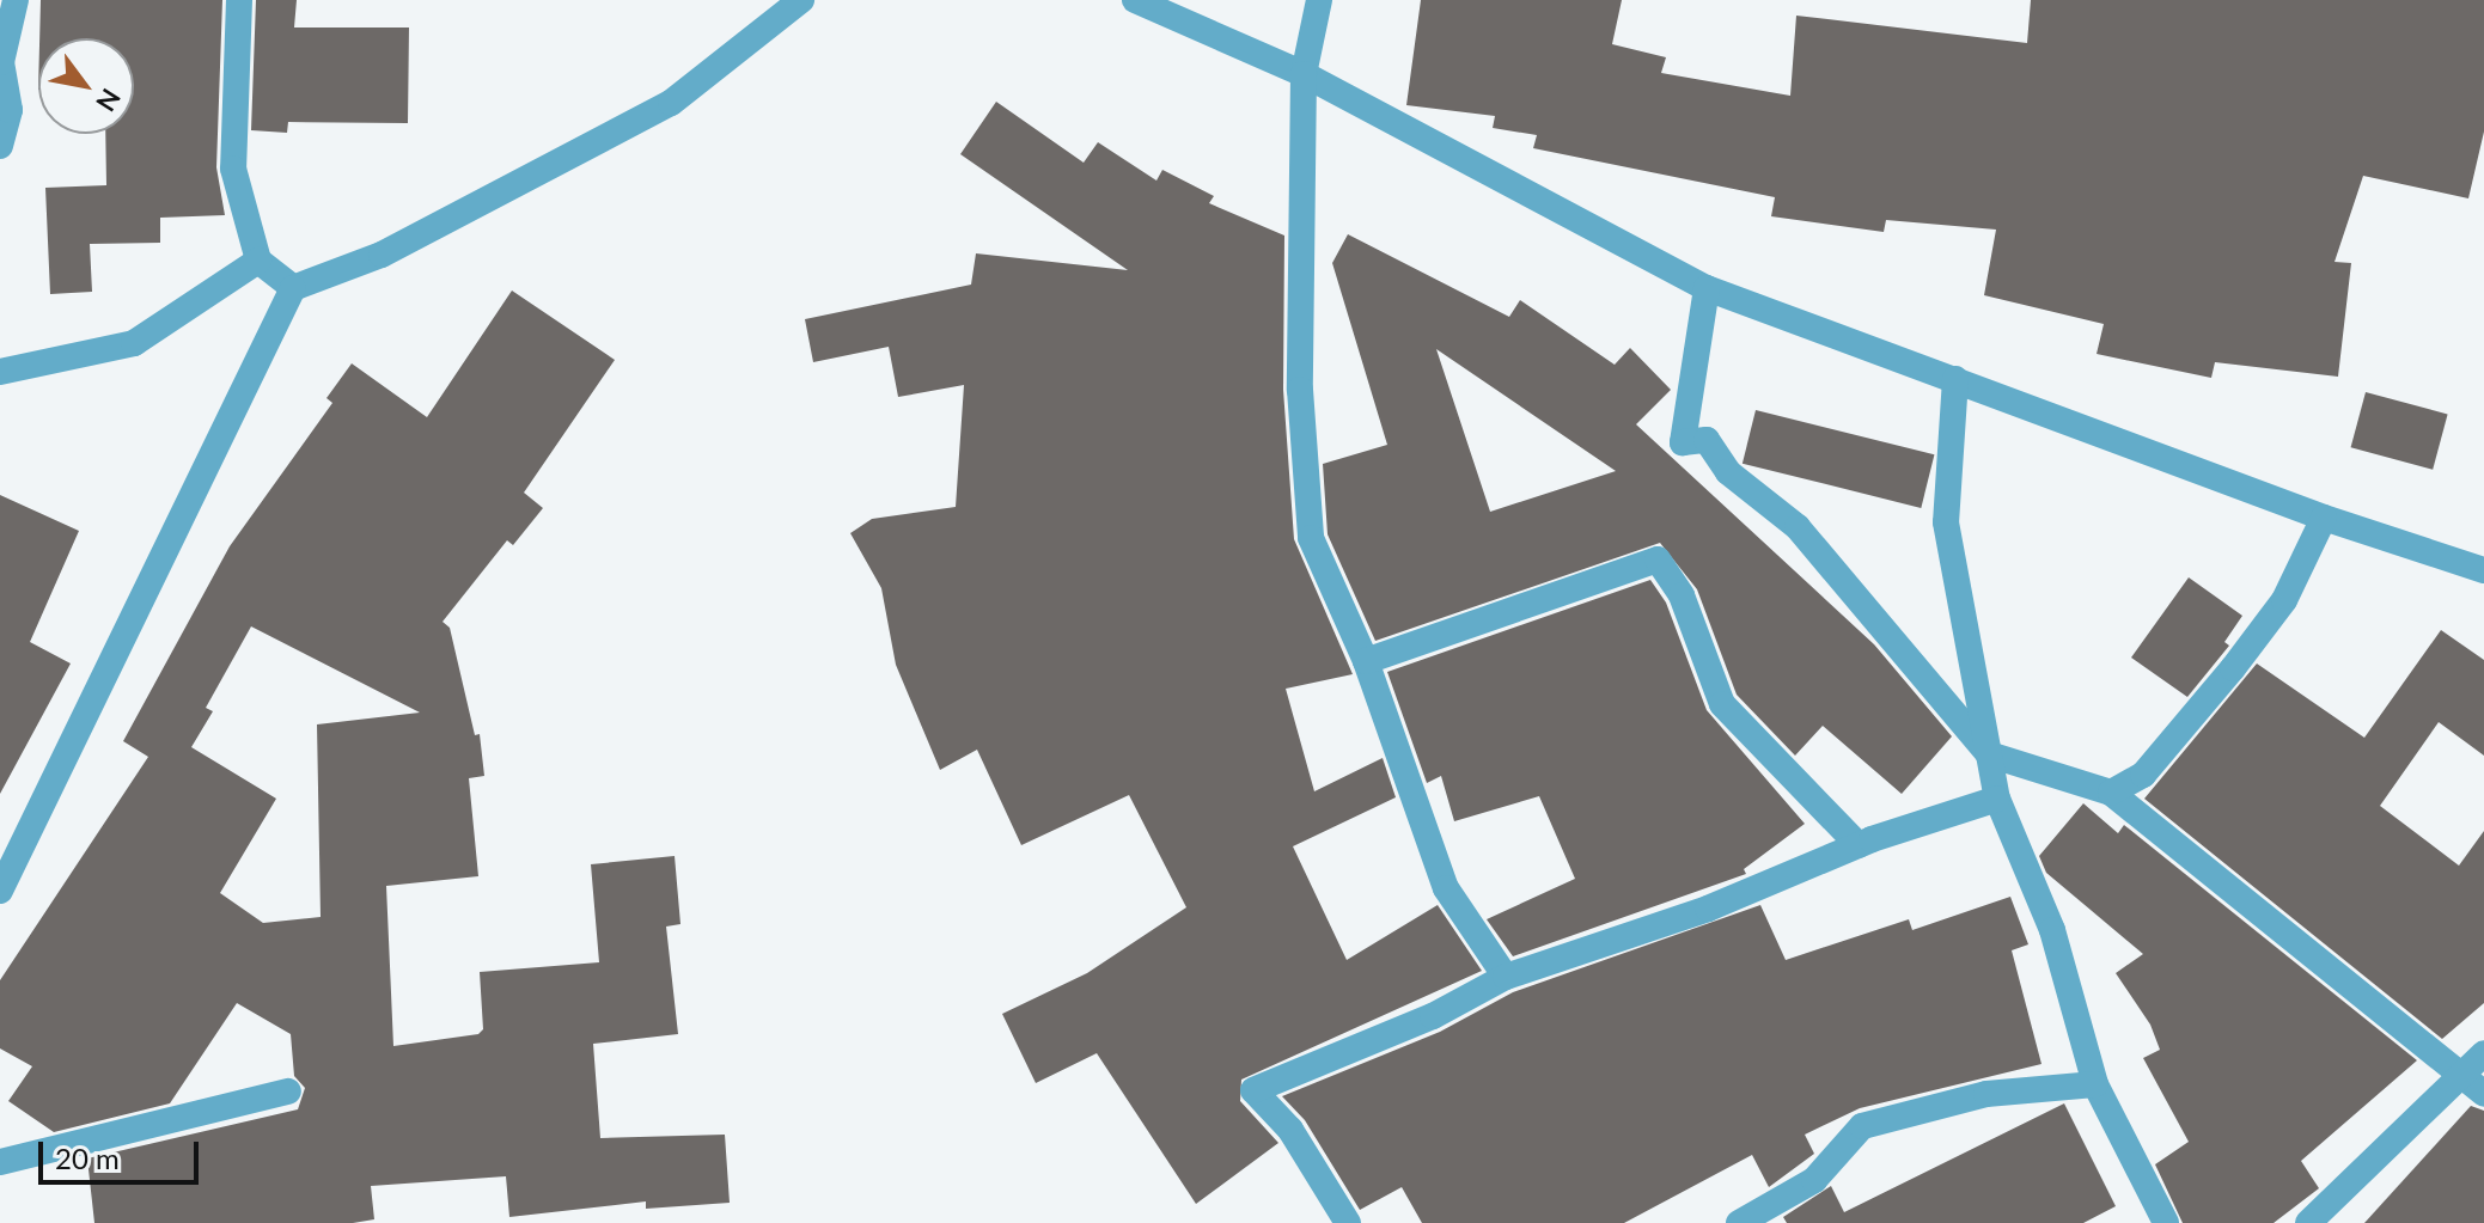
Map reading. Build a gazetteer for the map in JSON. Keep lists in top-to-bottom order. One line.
{"scale_bar":"20 m","north":"bottom right"}
